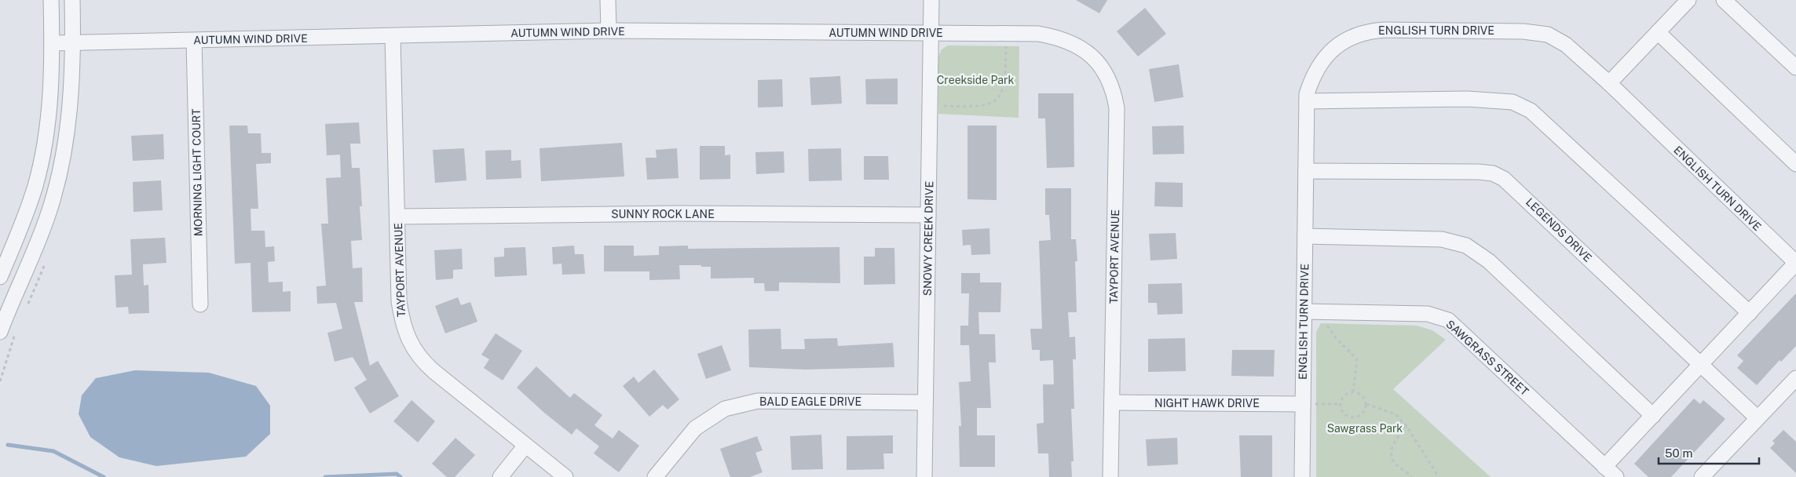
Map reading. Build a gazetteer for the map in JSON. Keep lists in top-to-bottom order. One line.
{"streets":{"street":["ENGLISH TURN DRIVE","AUTUMN WIND DRIVE","MORNING LIGHT COURT","SUNNY ROCK LANE","LEGENDS DRIVE","SNOWY CREEK DRIVE","TAYPORT AVENUE","SAWGRASS STREET","BALD EAGLE DRIVE","NIGHT HAWK DRIVE"]},"crossings":[["ENGLISH TURN DRIVE","LEGENDS DRIVE"],["ENGLISH TURN DRIVE","SAWGRASS STREET"],["ENGLISH TURN DRIVE","NIGHT HAWK DRIVE"],["AUTUMN WIND DRIVE","MORNING LIGHT COURT"],["AUTUMN WIND DRIVE","SNOWY CREEK DRIVE"],["AUTUMN WIND DRIVE","TAYPORT AVENUE"],["SUNNY ROCK LANE","SNOWY CREEK DRIVE"],["SUNNY ROCK LANE","TAYPORT AVENUE"],["SNOWY CREEK DRIVE","BALD EAGLE DRIVE"],["TAYPORT AVENUE","NIGHT HAWK DRIVE"]],"parks":["Creekside Park","Sawgrass Park"],"scale_bar":"50 m"}
